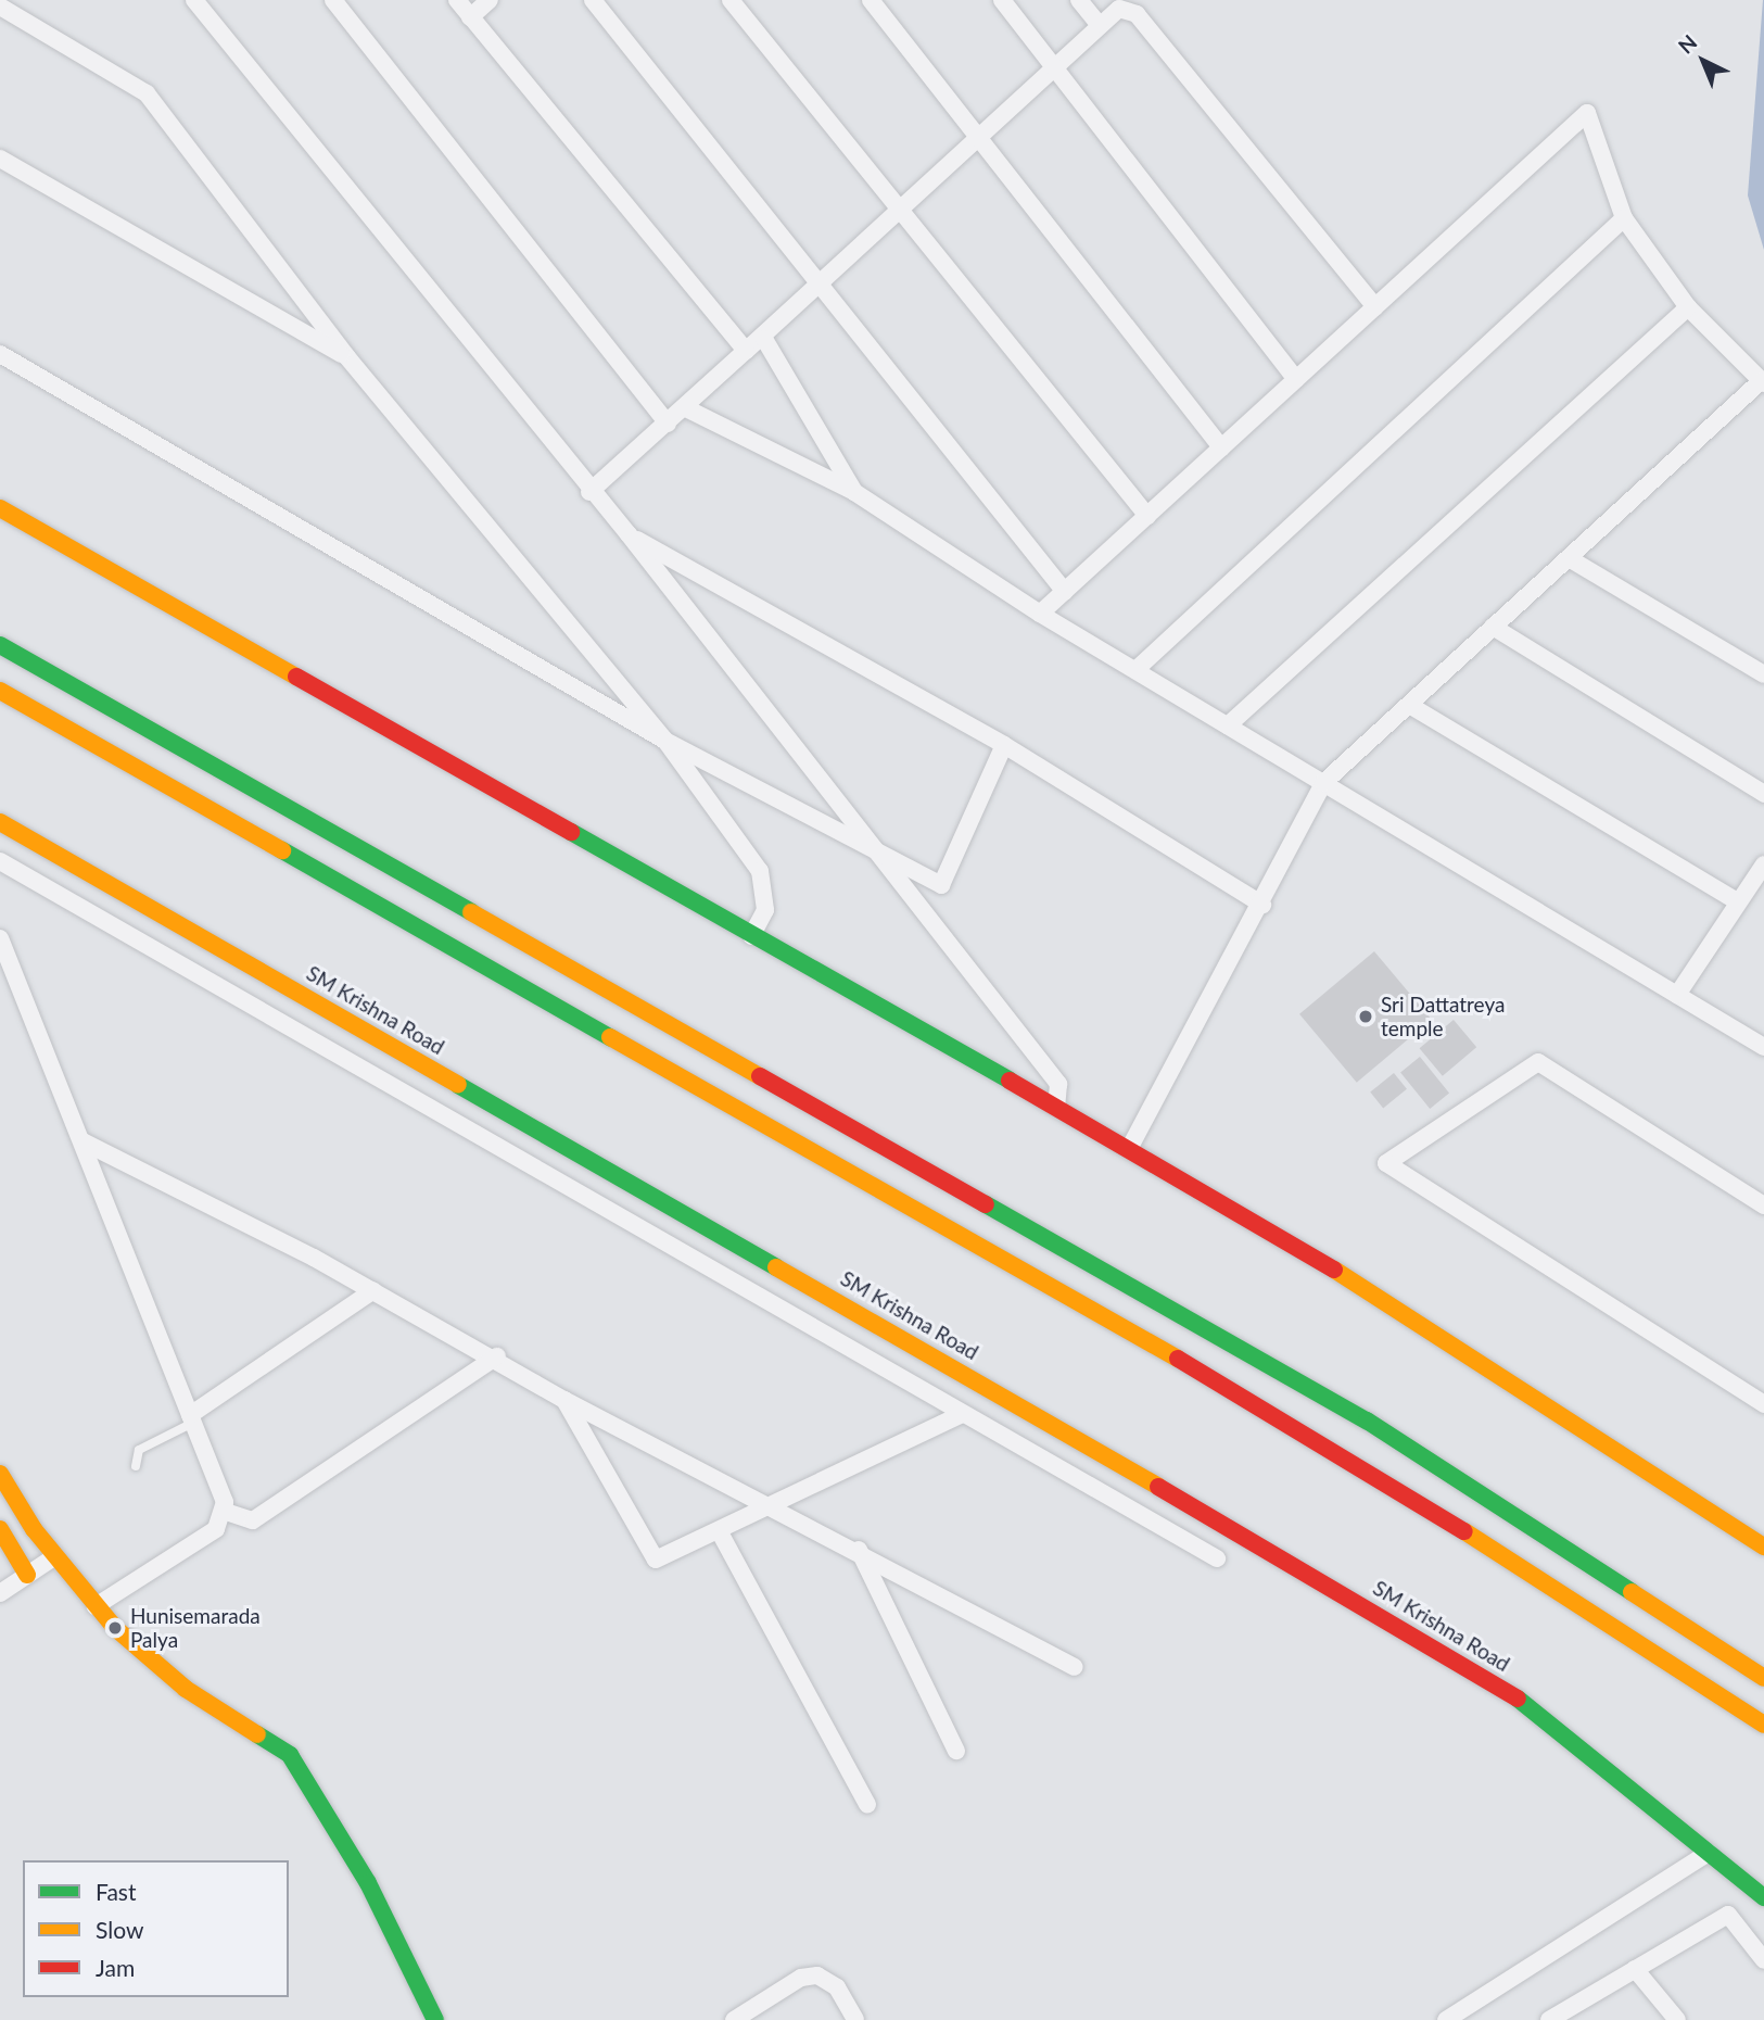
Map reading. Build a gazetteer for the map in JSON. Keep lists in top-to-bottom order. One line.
{"streets":{"main road":["SM Krishna Road"]},"places":["Sri Dattatreya temple","Hunisemarada Palya"],"legend":["Fast","Slow","Jam"],"north":"top left"}
